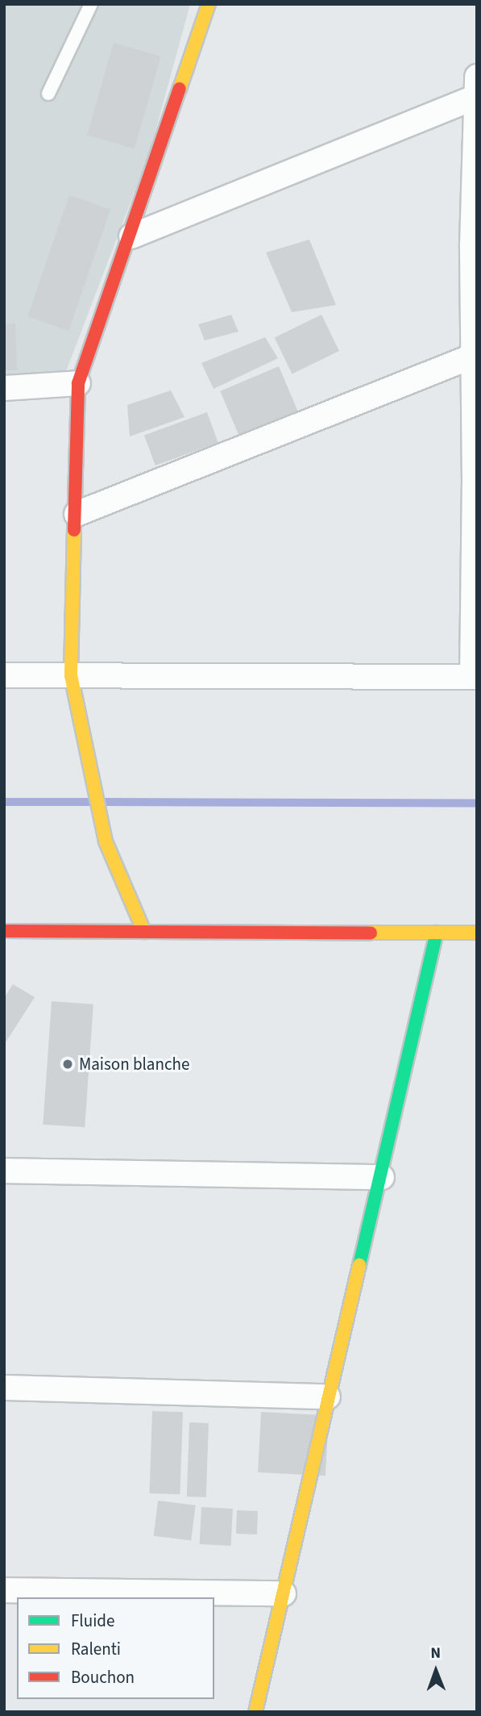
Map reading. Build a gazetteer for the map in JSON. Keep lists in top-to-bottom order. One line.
{"places":["Maison blanche"],"legend":["Fluide","Ralenti","Bouchon"],"north":"top"}
